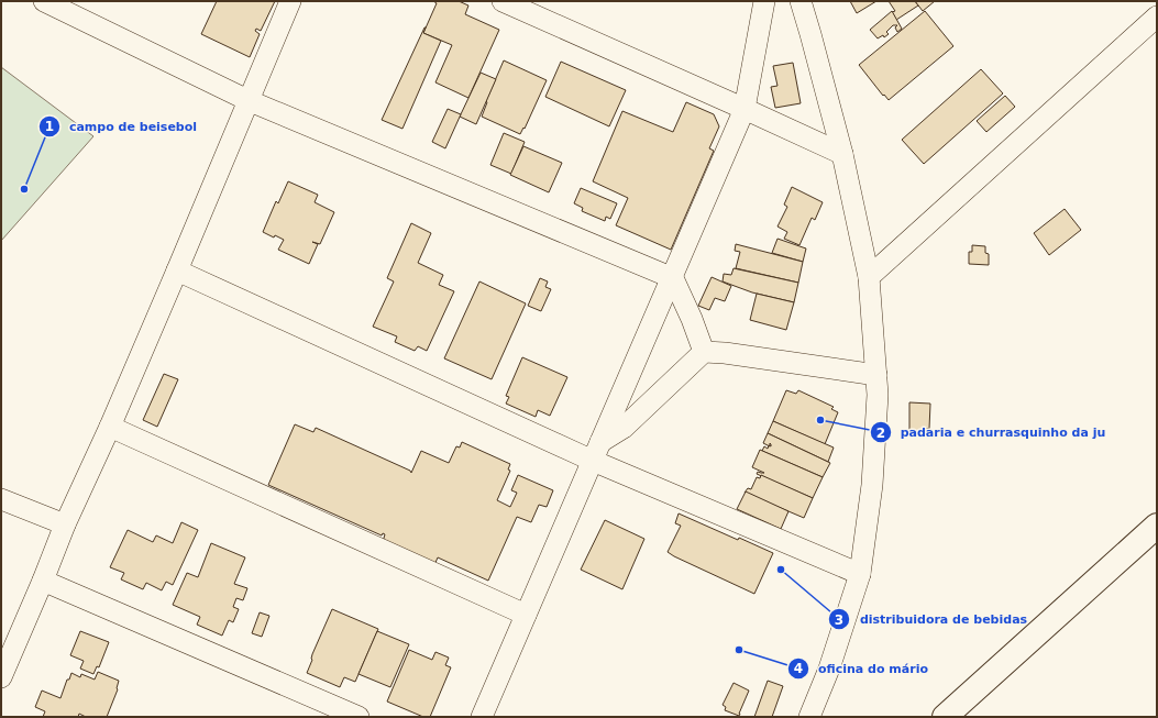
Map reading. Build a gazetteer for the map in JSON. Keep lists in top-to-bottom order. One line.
{"places":["campo de beisebol","padaria e churrasquinho da ju","distribuidora de bebidas","oficina do mário"]}
